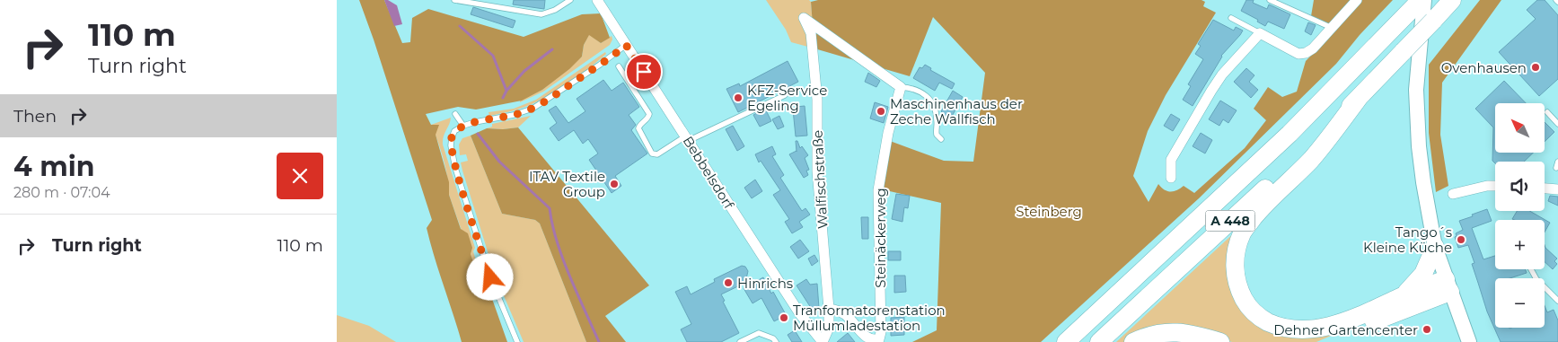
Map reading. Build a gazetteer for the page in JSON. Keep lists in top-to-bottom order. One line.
{"streets":{"highway":["A 448"],"street":["Bebbelsdorf","Walfischstraße","Steinäckerweg"]},"crossings":[["Bebbelsdorf","Walfischstraße"],["Walfischstraße","Steinäckerweg"]],"parks":["Steinberg"],"places":["Ovenhausen","KFZ-Service Egeling","Maschinenhaus der Zeche Wallfisch","ITAV Textile Group","Tango´s Kleine Küche","Hinrichs","Tranformatorenstation Müllumladestation","Dehner Gartencenter"],"north":"top left","page":{"turn":["110 m","Turn right"],"then":"Then","map_buttons":["+","−"],"heading":["4 min","280 m · 07:04"],"list":[{"name":"Turn right","value":"110 m"}]}}
